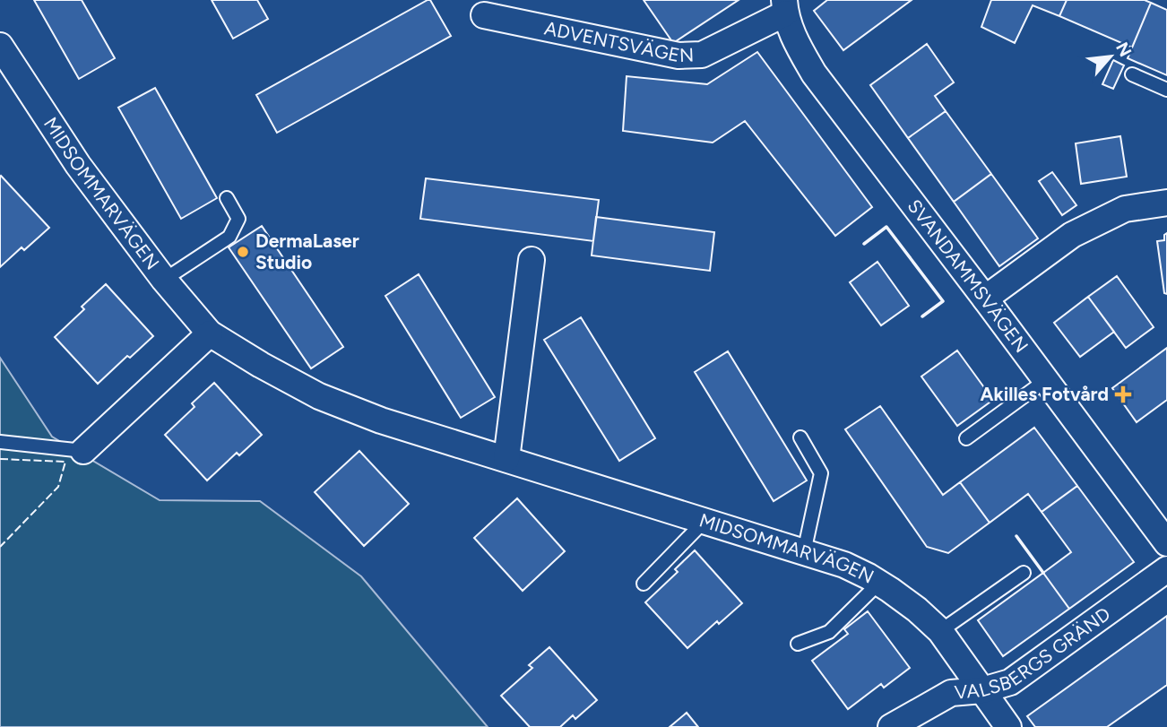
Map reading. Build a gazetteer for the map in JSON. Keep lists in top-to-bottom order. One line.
{"streets":{"street":["ADVENTSVÄGEN","MIDSOMMARVÄGEN","SVANDAMMSVÄGEN","VALSBERGS GRÄND"]},"crossings":[["ADVENTSVÄGEN","SVANDAMMSVÄGEN"],["MIDSOMMARVÄGEN","VALSBERGS GRÄND"]],"places":{"other":["DermaLaser Studio"],"health":["Akilles Fotvård"]},"north":"top right"}
